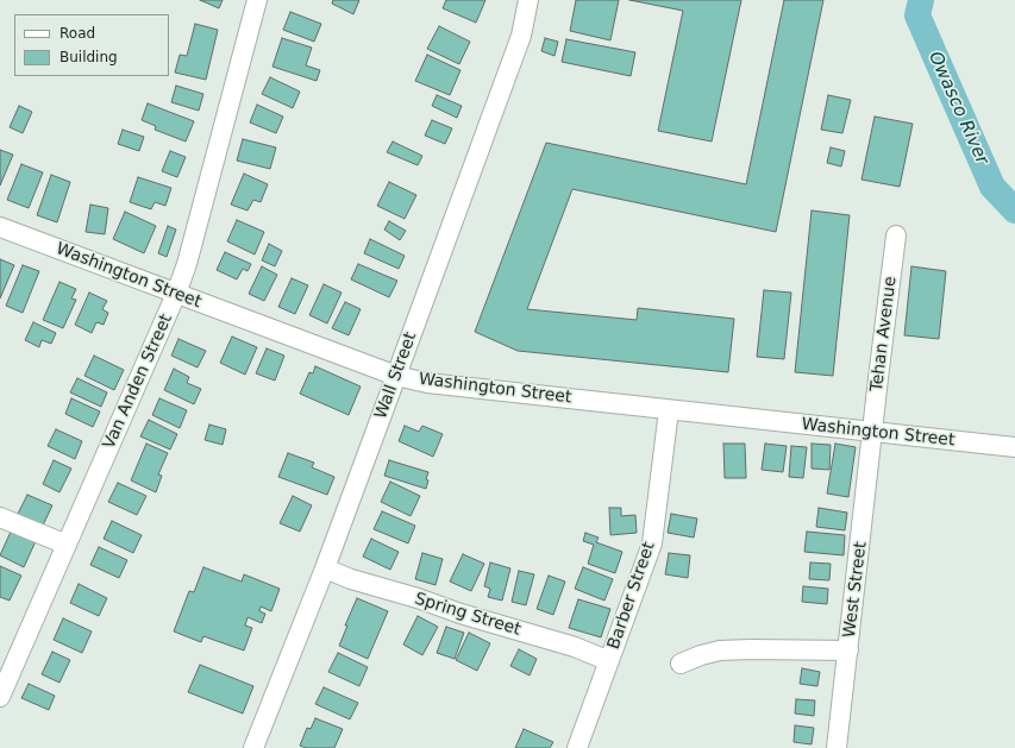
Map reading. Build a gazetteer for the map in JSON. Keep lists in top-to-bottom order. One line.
{"streets":{"street":["Washington Street","Tehan Avenue","Wall Street","Van Anden Street","West Street","Barber Street","Spring Street"]},"crossings":[["Washington Street","Tehan Avenue"],["Washington Street","Wall Street"],["Washington Street","Van Anden Street"],["Washington Street","West Street"],["Washington Street","Barber Street"],["Tehan Avenue","West Street"],["Wall Street","Spring Street"],["Barber Street","Spring Street"]],"water":["Owasco River"],"legend":["Road","Building"]}
